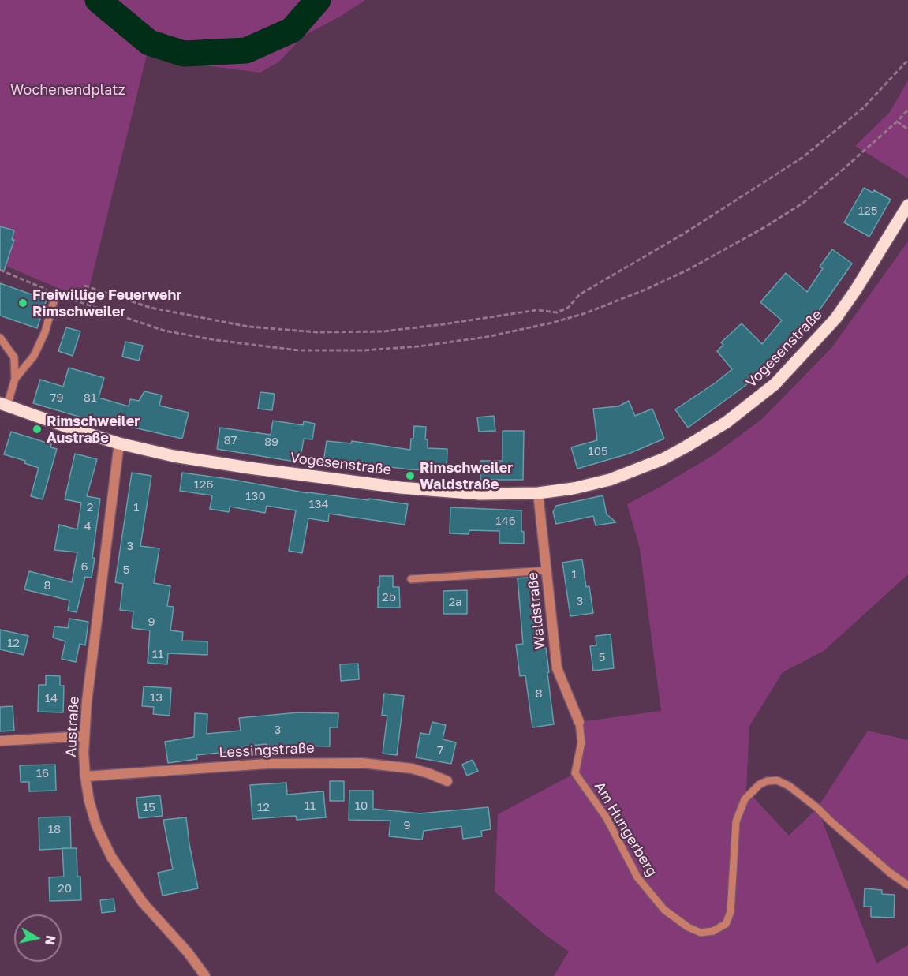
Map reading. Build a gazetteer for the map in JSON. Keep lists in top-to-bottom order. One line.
{"streets":{"main road":["Vogesenstraße"],"street":["Waldstraße","Austraße","Lessingstraße"],"lane":["Am Hungerberg"]},"crossings":[["Vogesenstraße","Waldstraße"],["Vogesenstraße","Austraße"],["Waldstraße","Am Hungerberg"],["Austraße","Lessingstraße"]],"parks":["Wochenendplatz"],"places":["Freiwillige Feuerwehr Rimschweiler","Rimschweiler Austraße","Rimschweiler Waldstraße"],"house_numbers":["125","79","81","87","89","105","126","130","134","2","1","146","4","3","6","5","1","8","2b","3","2a","9","12","11","5","8","13","14","3","7","16","11","10","15","12","9","18","20"],"north":"right"}
